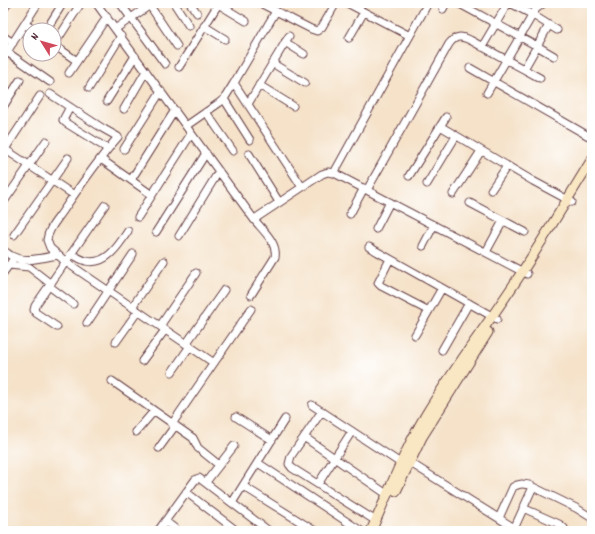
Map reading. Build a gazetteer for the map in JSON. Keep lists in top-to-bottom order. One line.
{"north":"top left"}
